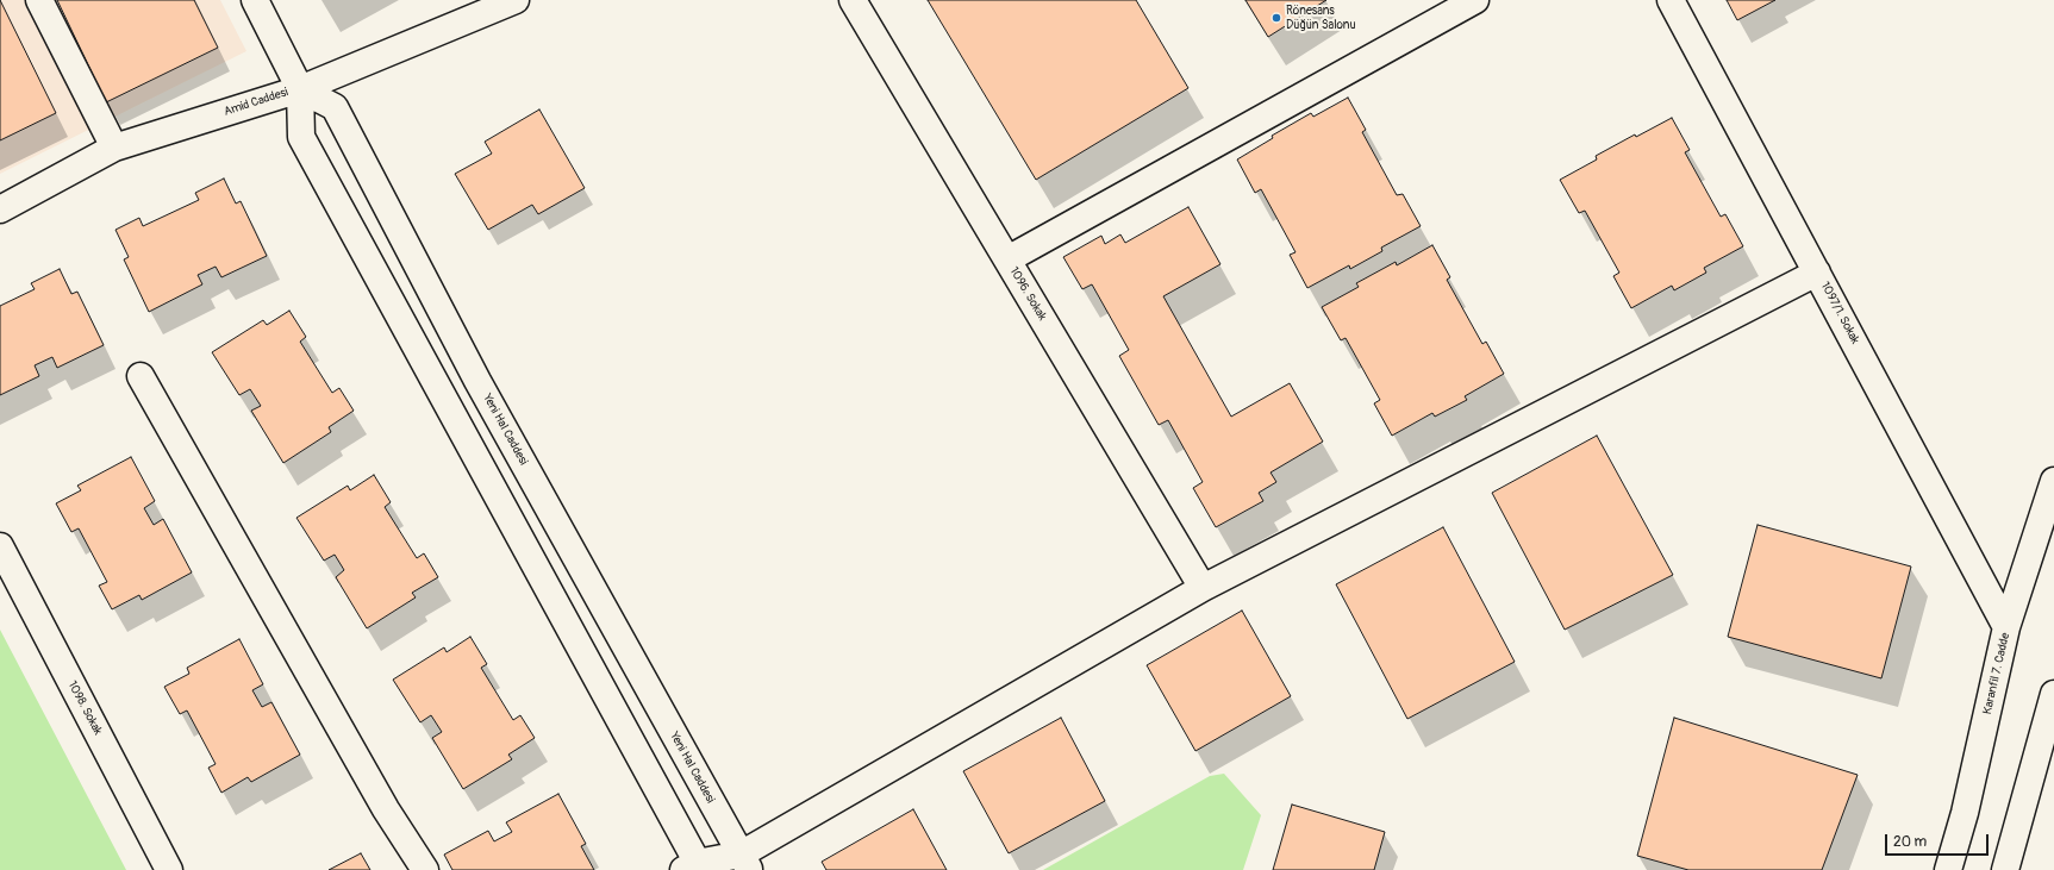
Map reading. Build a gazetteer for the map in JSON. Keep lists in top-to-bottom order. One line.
{"streets":{"street":["Amid Caddesi","1096. Sokak","1097/1. Sokak","Yeni Hal Caddesi","Karanfil 7. Cadde","1098. Sokak"]},"crossings":[["Amid Caddesi","Yeni Hal Caddesi"],["1097/1. Sokak","Karanfil 7. Cadde"]],"places":["Rönesans Düğün Salonu"],"scale_bar":"20 m"}
